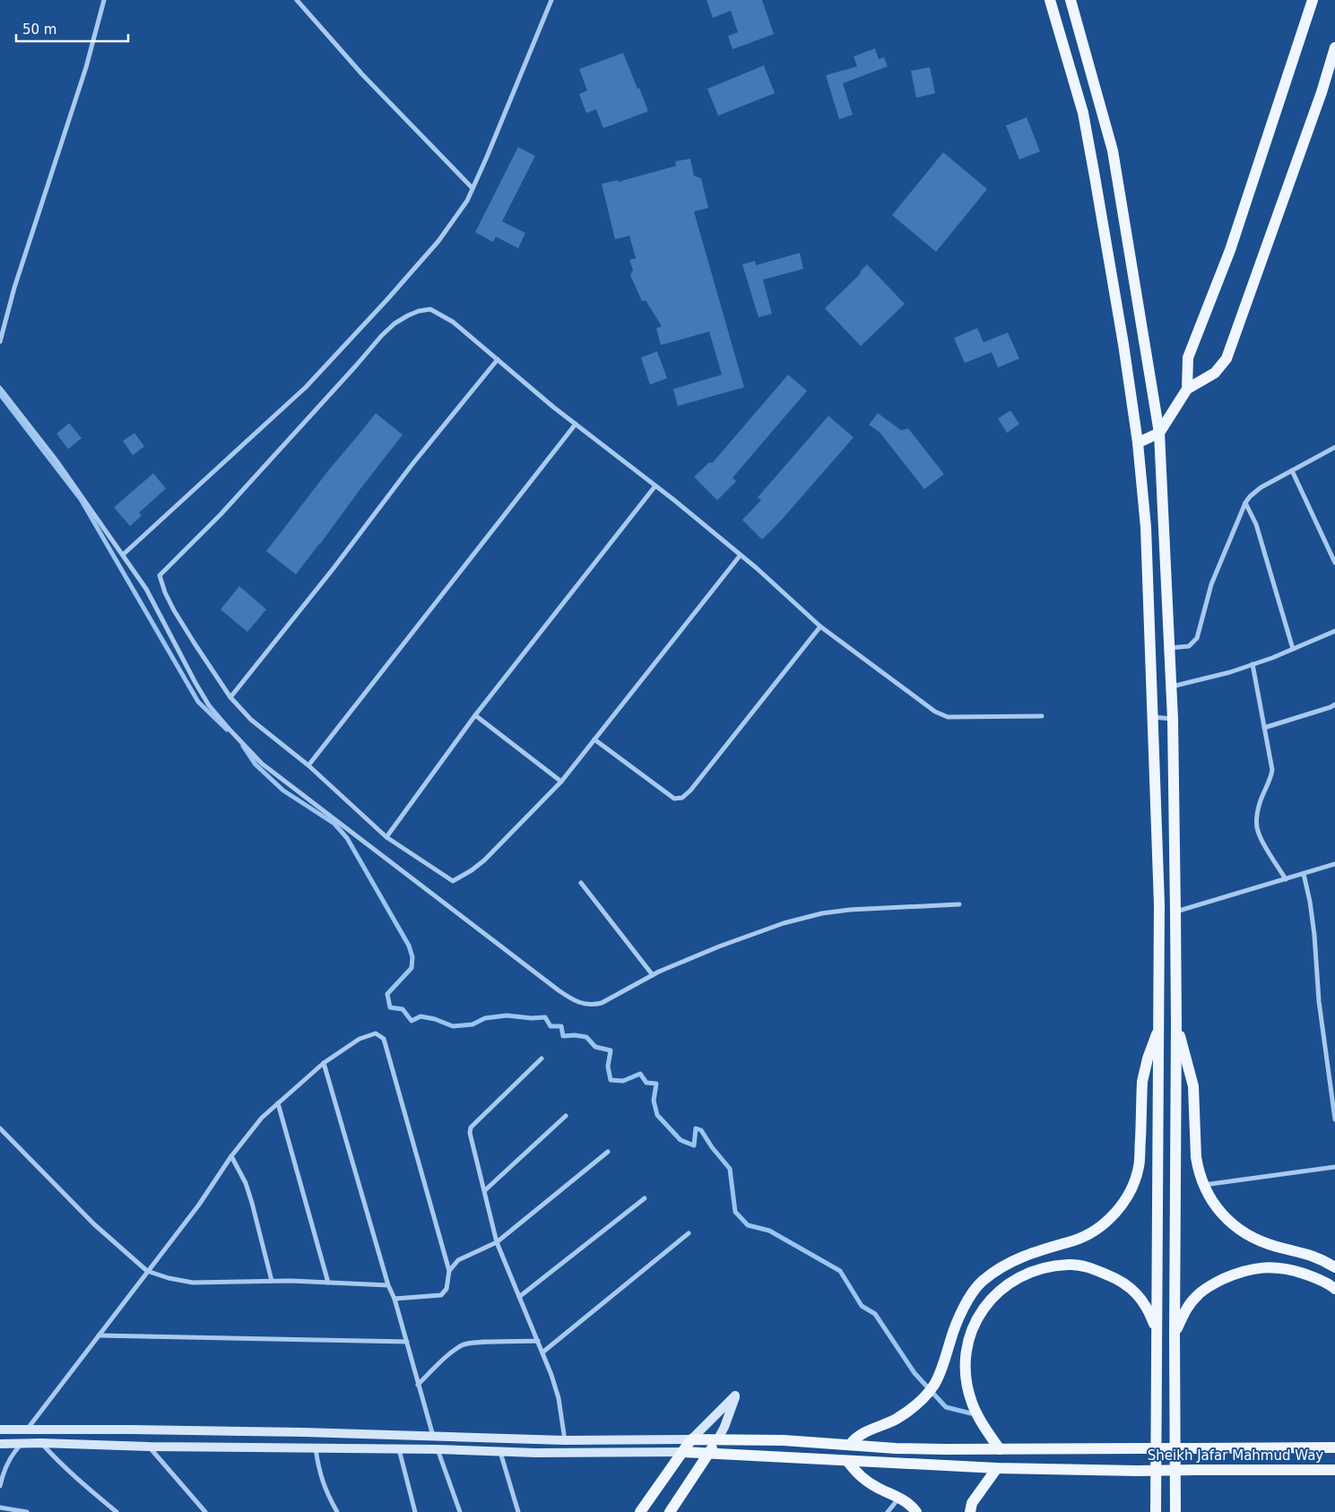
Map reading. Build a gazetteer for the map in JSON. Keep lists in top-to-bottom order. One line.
{"streets":{"main road":["Sheikh Jafar Mahmud Way"]},"scale_bar":"50 m"}
